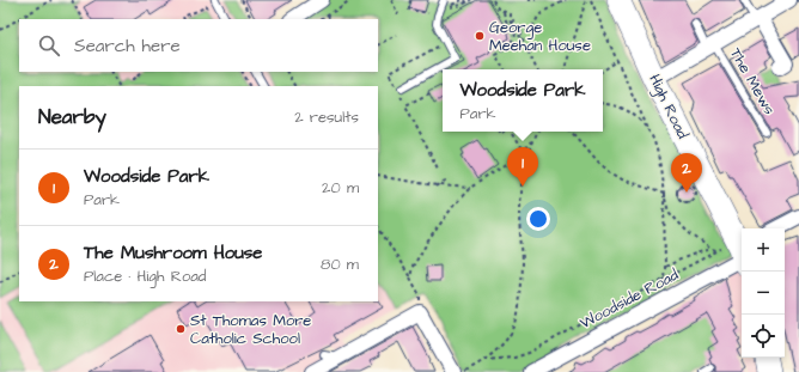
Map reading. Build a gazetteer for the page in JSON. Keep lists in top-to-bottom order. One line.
{"streets":{"main road":["High Road"],"street":["Woodside Road"],"lane":["The Mews"]},"crossings":[["High Road","Woodside Road"]],"places":["George Meehan House","St Thomas More Catholic School"],"page":{"search":"Search here","popup":["Woodside Park","Park"],"heading":["Nearby","2 results"],"pins":["1","2"],"list":[{"mark":"1","name":"Woodside Park","note":"Park","value":"20 m"},{"mark":"2","name":"The Mushroom House","note":"Place · High Road","value":"80 m"}],"map_buttons":["+","−"]}}
